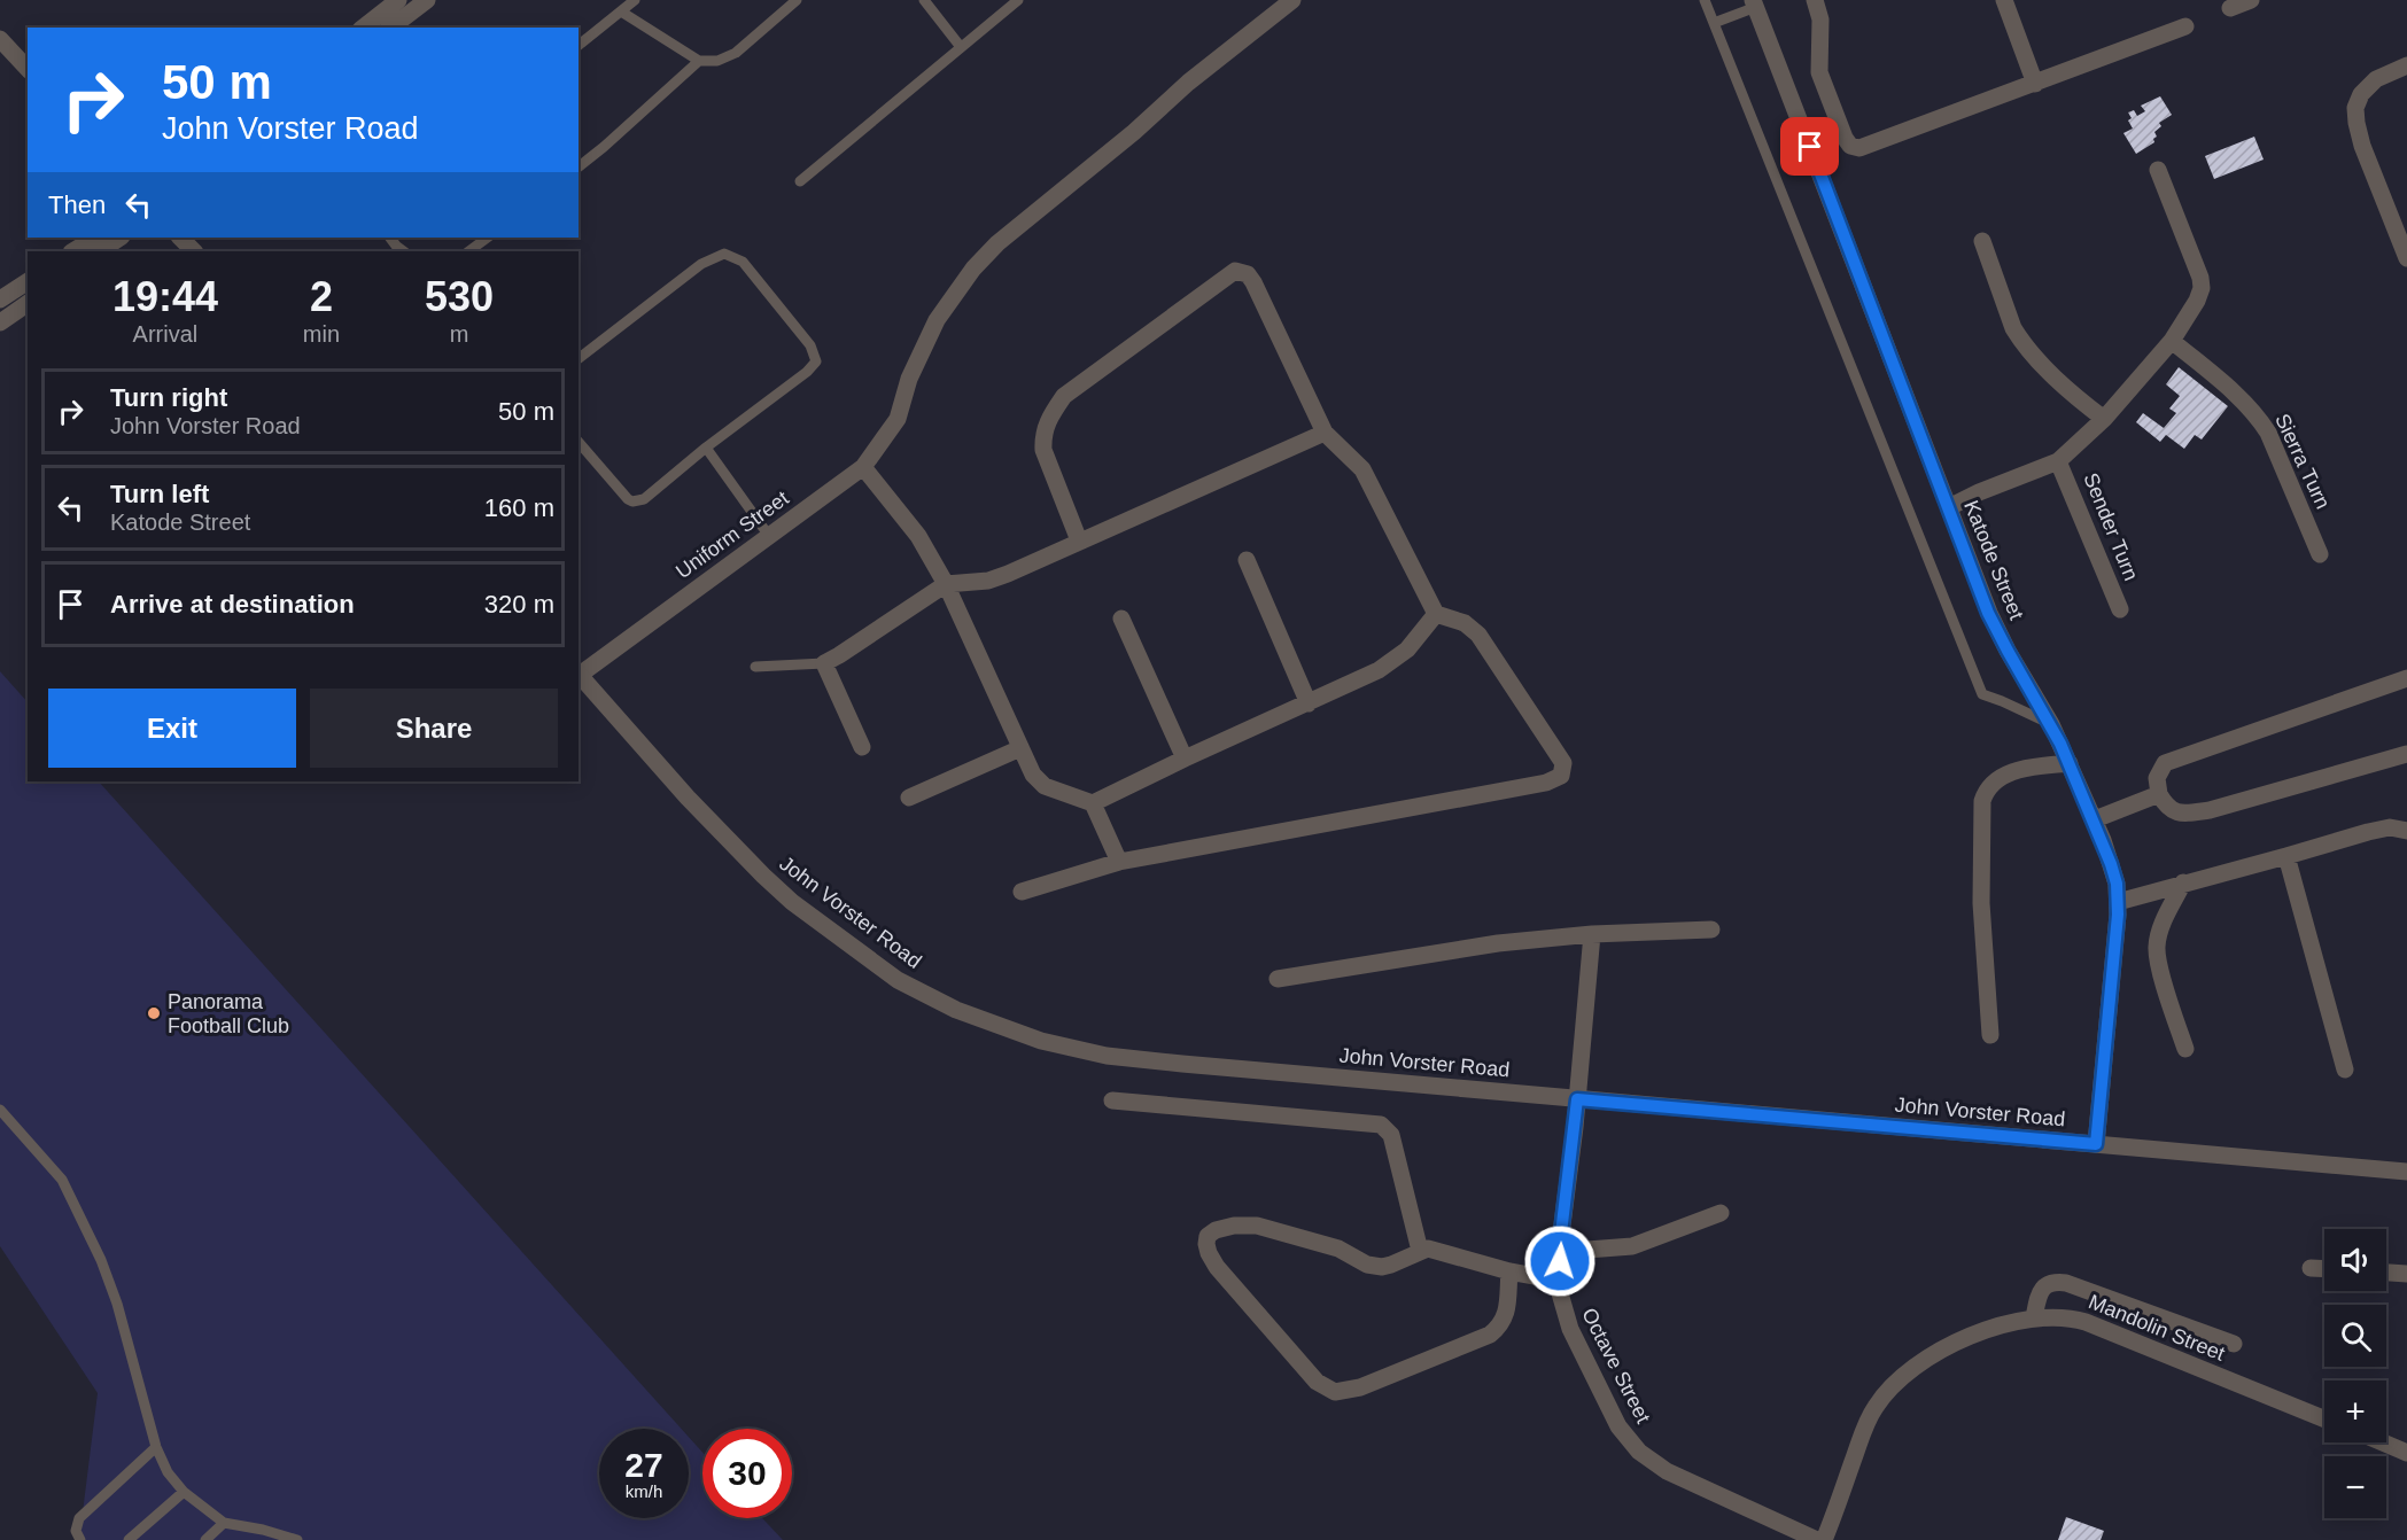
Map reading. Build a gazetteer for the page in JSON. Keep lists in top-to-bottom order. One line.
{"streets":{"street":["Sierra Turn","Sender Turn","Uniform Street","Katode Street","John Vorster Road","Mandolin Street","Octave Street"]},"crossings":[["Uniform Street","John Vorster Road"],["Katode Street","John Vorster Road"],["John Vorster Road","Octave Street"]],"places":["Panorama Football Club"],"page":{"turn":["50 m","John Vorster Road"],"then":"Then","eta":["19:44","Arrival","2","min","530","m"],"list":[{"name":"Turn right","note":"John Vorster Road","value":"50 m"},{"name":"Turn left","note":"Katode Street","value":"160 m"},{"name":"Arrive at destination","value":"320 m"}],"buttons":["Exit","Share"],"map_buttons":["+","−"],"speed":"27 km/h","limit":"30"}}
